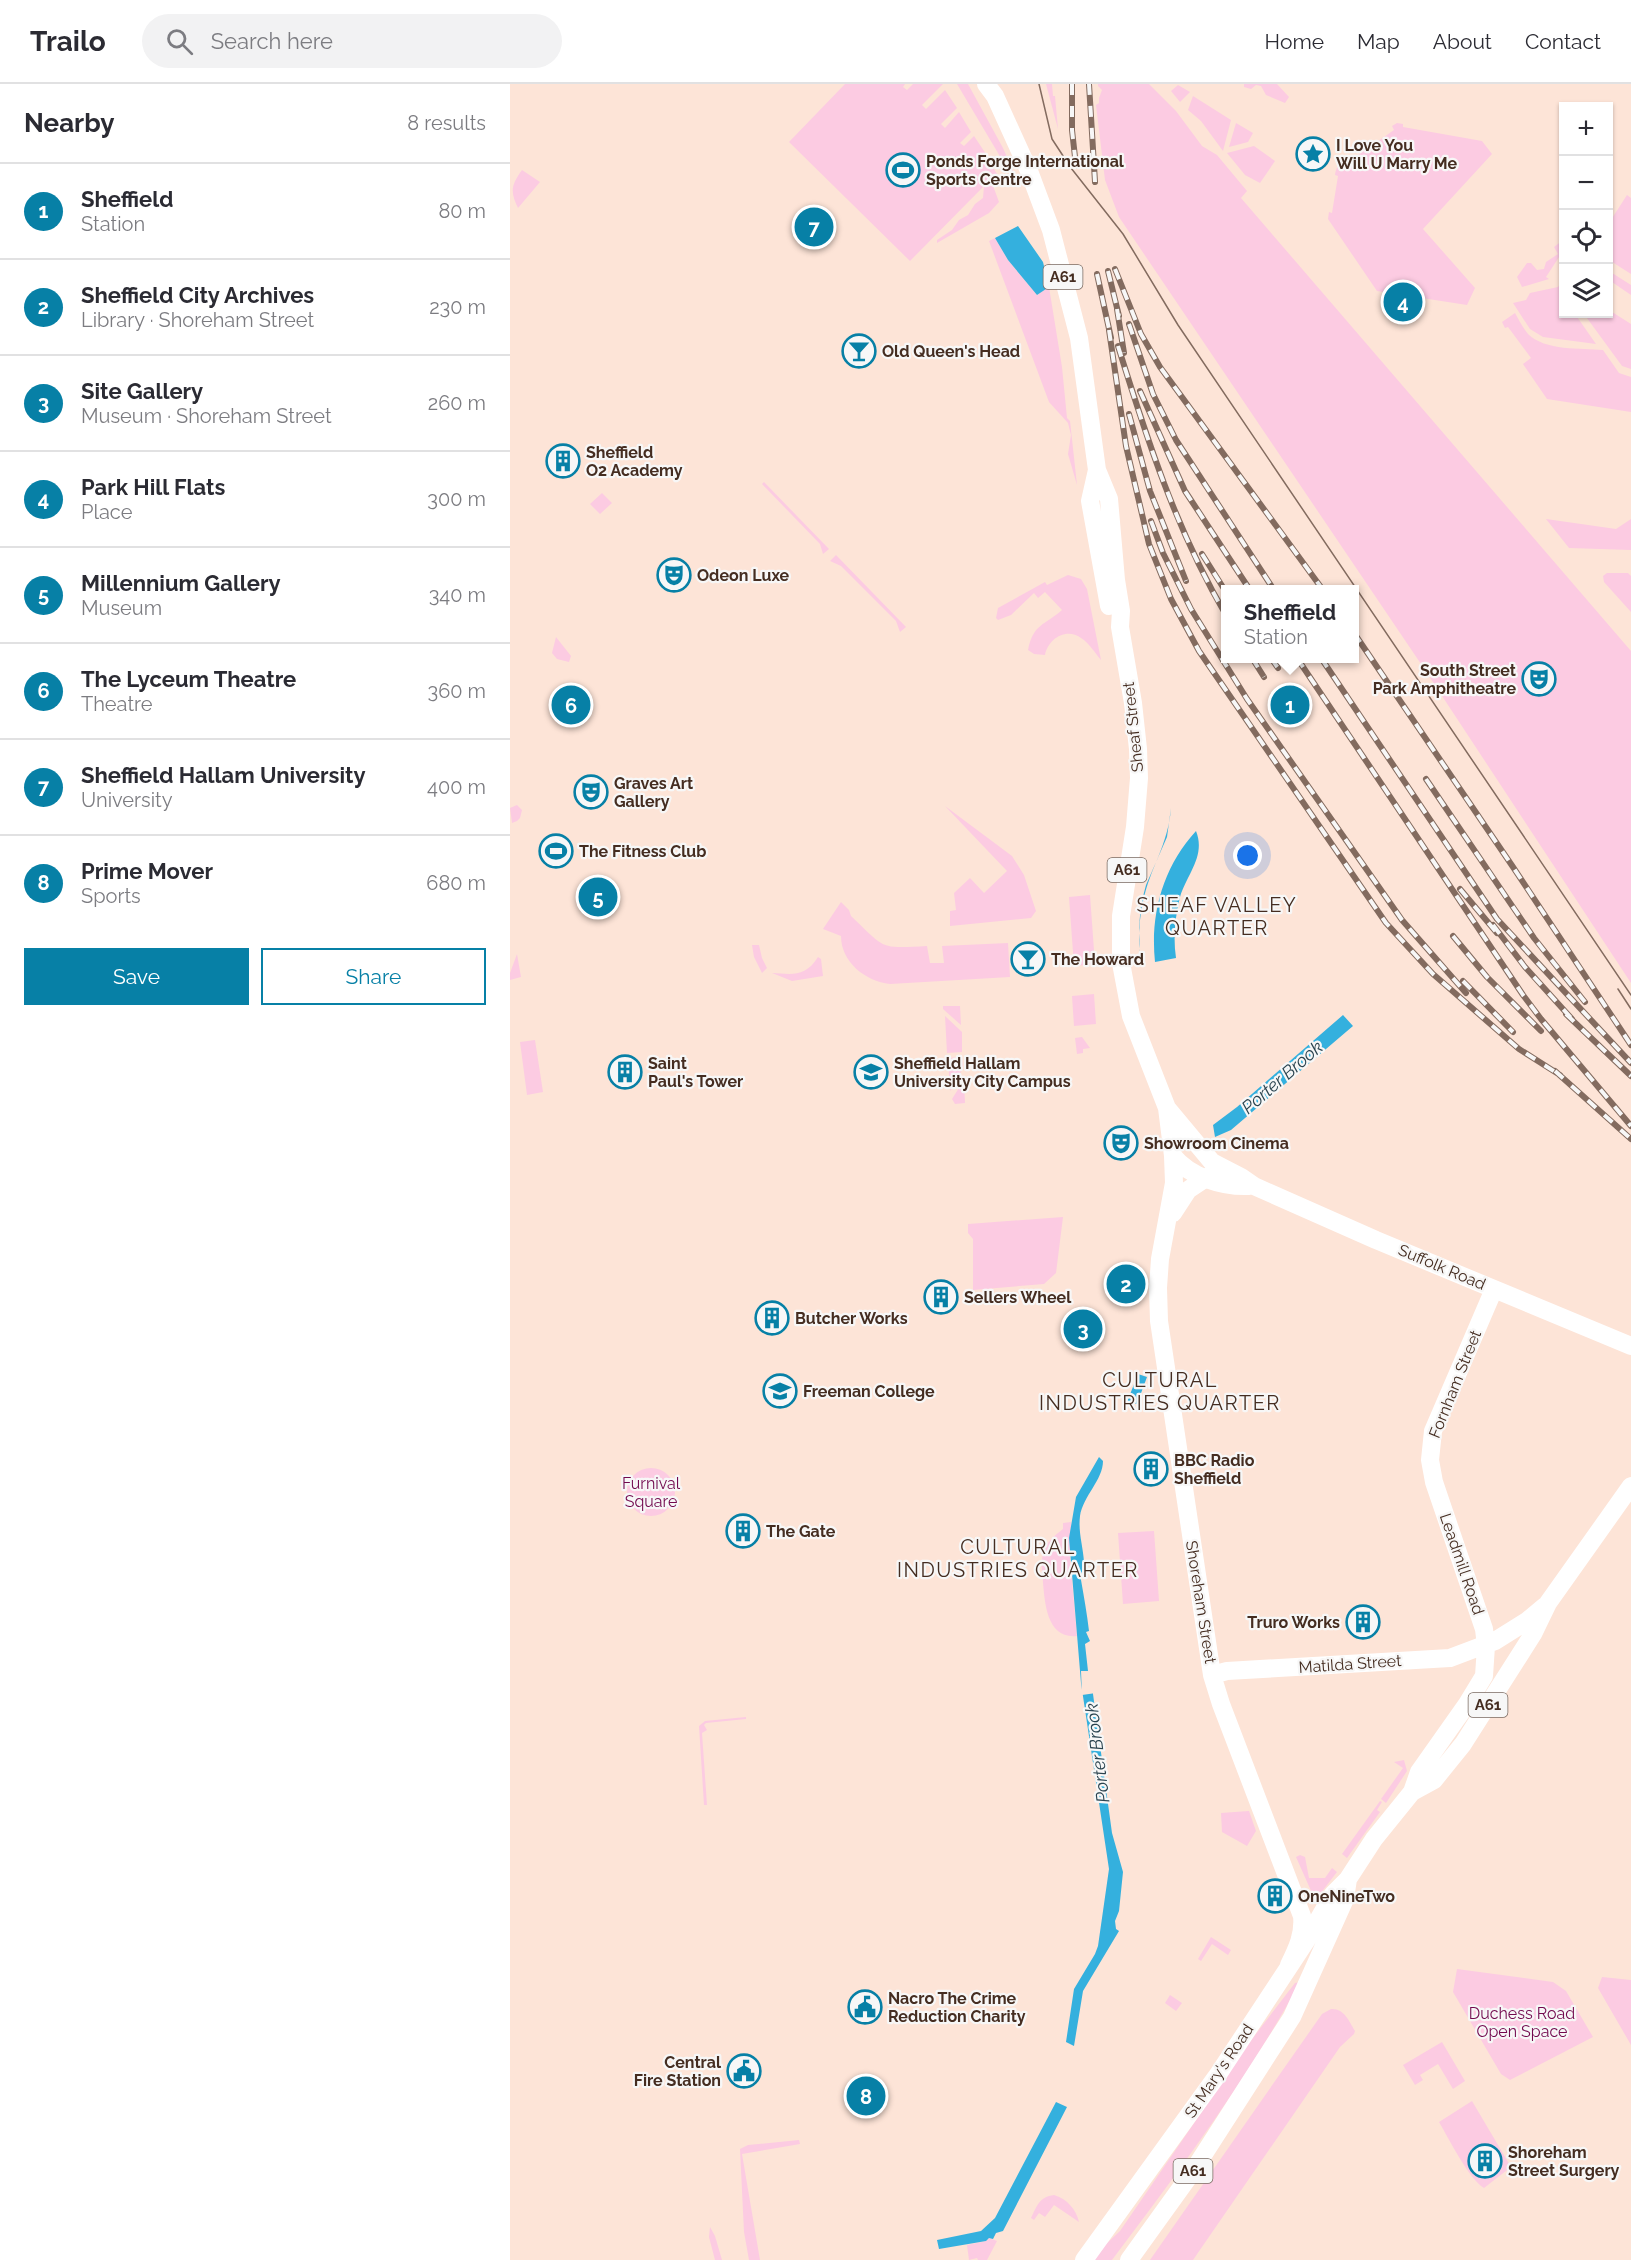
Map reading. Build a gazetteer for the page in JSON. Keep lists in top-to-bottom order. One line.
{"streets":{"highway":["A61","Sheaf Street","Suffolk Road","Fornham Street","Leadmill Road","Shoreham Street","Matilda Street","St Mary's Road"]},"crossings":[["A61","Sheaf Street"],["A61","Suffolk Road"],["A61","Shoreham Street"],["A61","St Mary's Road"],["Sheaf Street","Suffolk Road"],["Sheaf Street","Shoreham Street"],["Suffolk Road","Fornham Street"],["Suffolk Road","Shoreham Street"],["Fornham Street","Leadmill Road"],["Leadmill Road","Matilda Street"],["Leadmill Road","St Mary's Road"],["Shoreham Street","Matilda Street"],["Shoreham Street","St Mary's Road"],["Matilda Street","St Mary's Road"]],"districts":["SHEAF VALLEY QUARTER","CULTURAL INDUSTRIES QUARTER","CULTURAL INDUSTRIES QUARTER"],"water":["Porter Brook"],"parks":["Furnival Square","Duchess Road Open Space"],"places":{"place":["I Love You Will U Marry Me"],"sports":["Ponds Forge International Sports Centre","The Fitness Club"],"bar":["Old Queen's Head","The Howard"],"building":["Sheffield O2 Academy","Saint Paul's Tower","Sellers Wheel","Butcher Works","BBC Radio Sheffield","The Gate","Truro Works","OneNineTwo","Shoreham Street Surgery"],"theatre":["Odeon Luxe","South Street Park Amphitheatre","Graves Art Gallery","Showroom Cinema"],"school or university":["Sheffield Hallam University City Campus","Freeman College"],"public building":["Nacro The Crime Reduction Charity","Central Fire Station"]},"page":{"header":"Trailo","search":"Search here","nav":["Home","Map","About","Contact"],"heading":["Nearby","8 results"],"map_buttons":["+","−"],"list":[{"mark":"1","name":"Sheffield","note":"Station","value":"80 m"},{"mark":"2","name":"Sheffield City Archives","note":"Library · Shoreham Street","value":"230 m"},{"mark":"3","name":"Site Gallery","note":"Museum · Shoreham Street","value":"260 m"},{"mark":"4","name":"Park Hill Flats","note":"Place","value":"300 m"},{"mark":"5","name":"Millennium Gallery","note":"Museum","value":"340 m"},{"mark":"6","name":"The Lyceum Theatre","note":"Theatre","value":"360 m"},{"mark":"7","name":"Sheffield Hallam University","note":"University","value":"400 m"},{"mark":"8","name":"Prime Mover","note":"Sports","value":"680 m"}],"pins":["7","4","1","6","5","2","3","8"],"popup":["Sheffield","Station"],"buttons":["Save","Share"]}}
